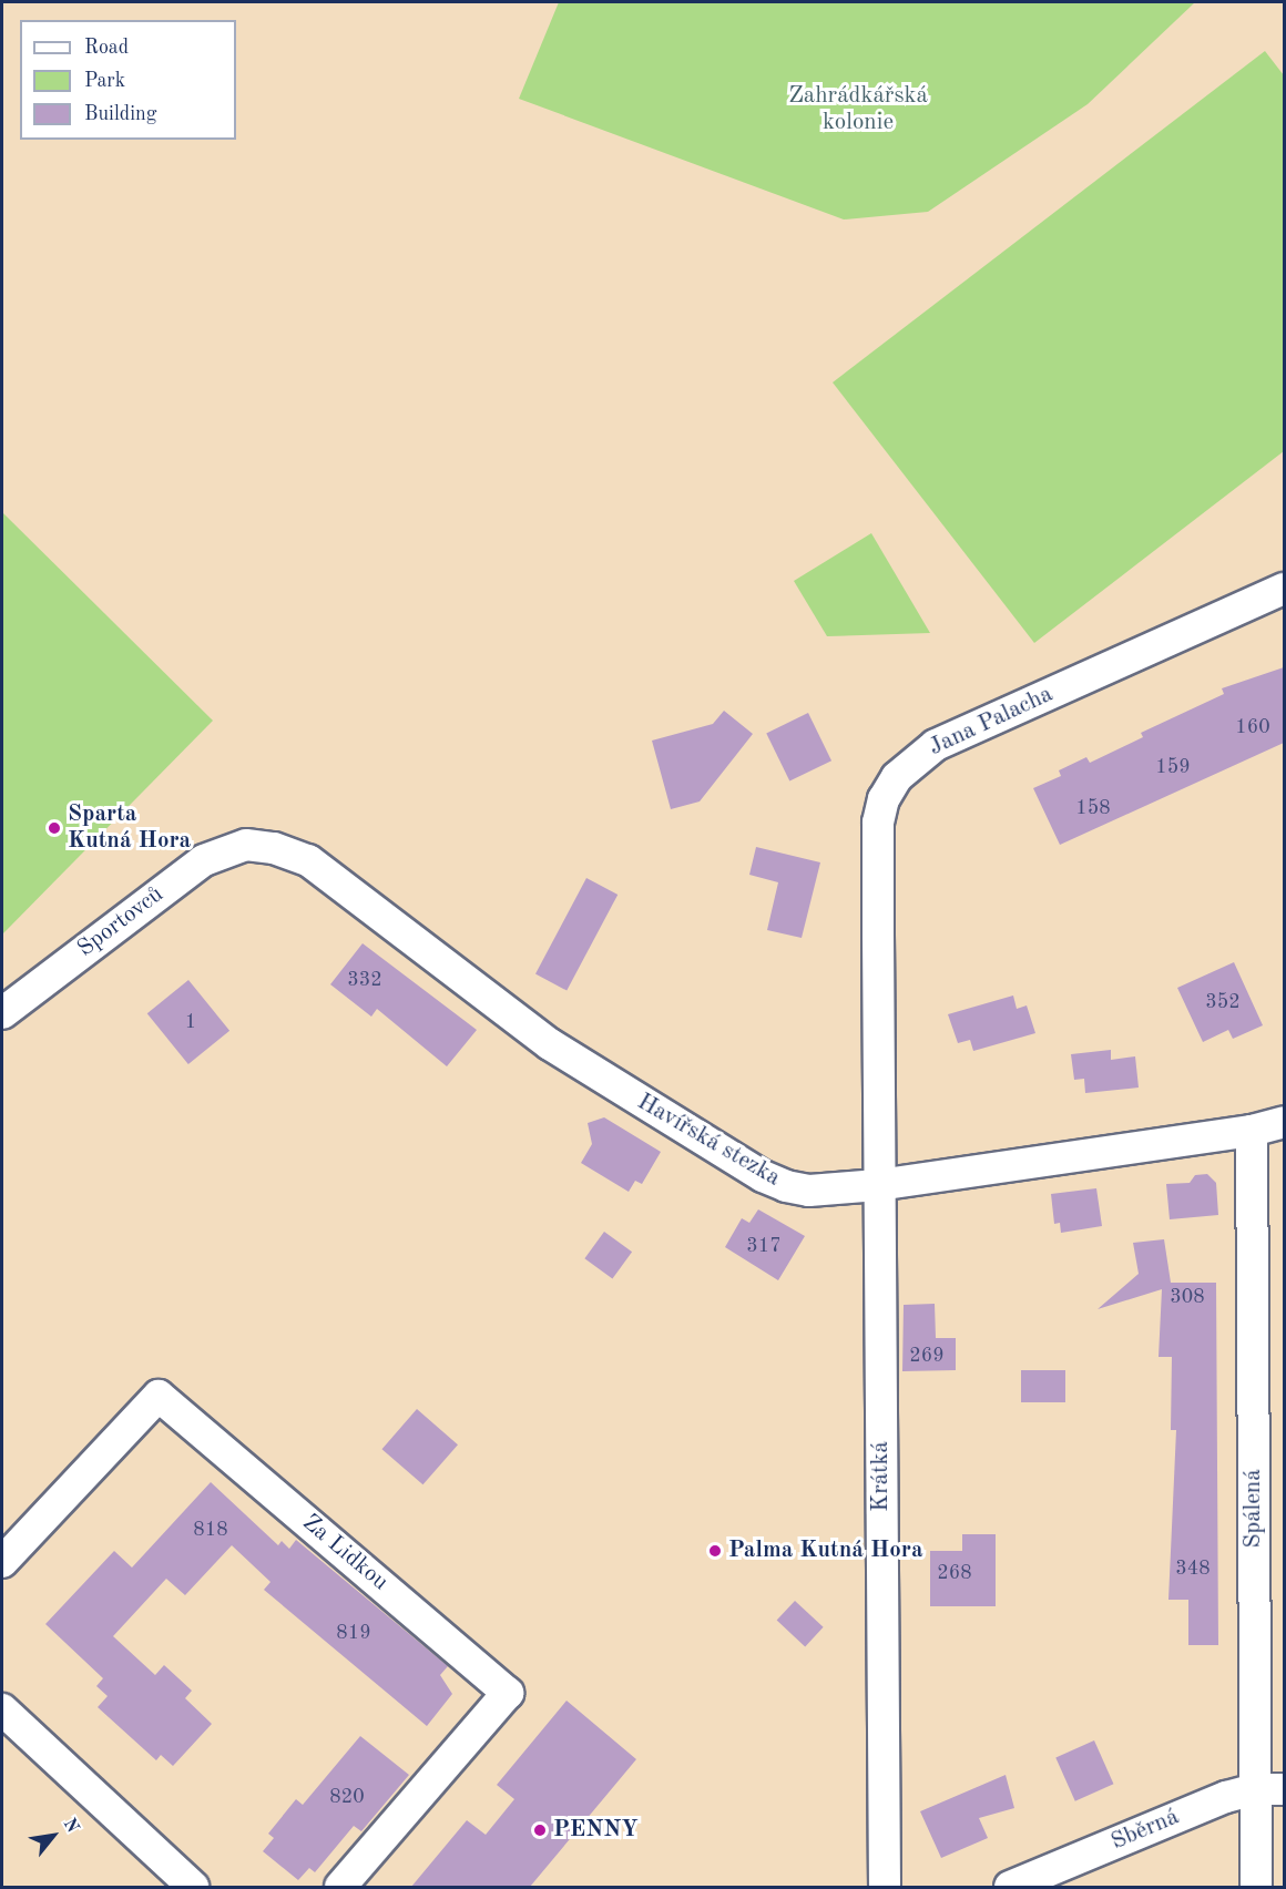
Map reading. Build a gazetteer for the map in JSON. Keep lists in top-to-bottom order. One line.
{"streets":{"street":["Jana Palacha","Sportovců","Havířská stezka","Krátká","Spálená","Za Lidkou","Sběrná"]},"crossings":[["Jana Palacha","Havířská stezka"],["Jana Palacha","Krátká"],["Sportovců","Havířská stezka"],["Havířská stezka","Krátká"],["Havířská stezka","Spálená"],["Spálená","Sběrná"]],"parks":["Zahrádkářská kolonie"],"places":["Sparta Kutná Hora","Palma Kutná Hora","PENNY"],"house_numbers":["160","159","158","332","352","1","317","308","269","818","348","268","819","820"],"legend":["Road","Park","Building"],"north":"top right"}
